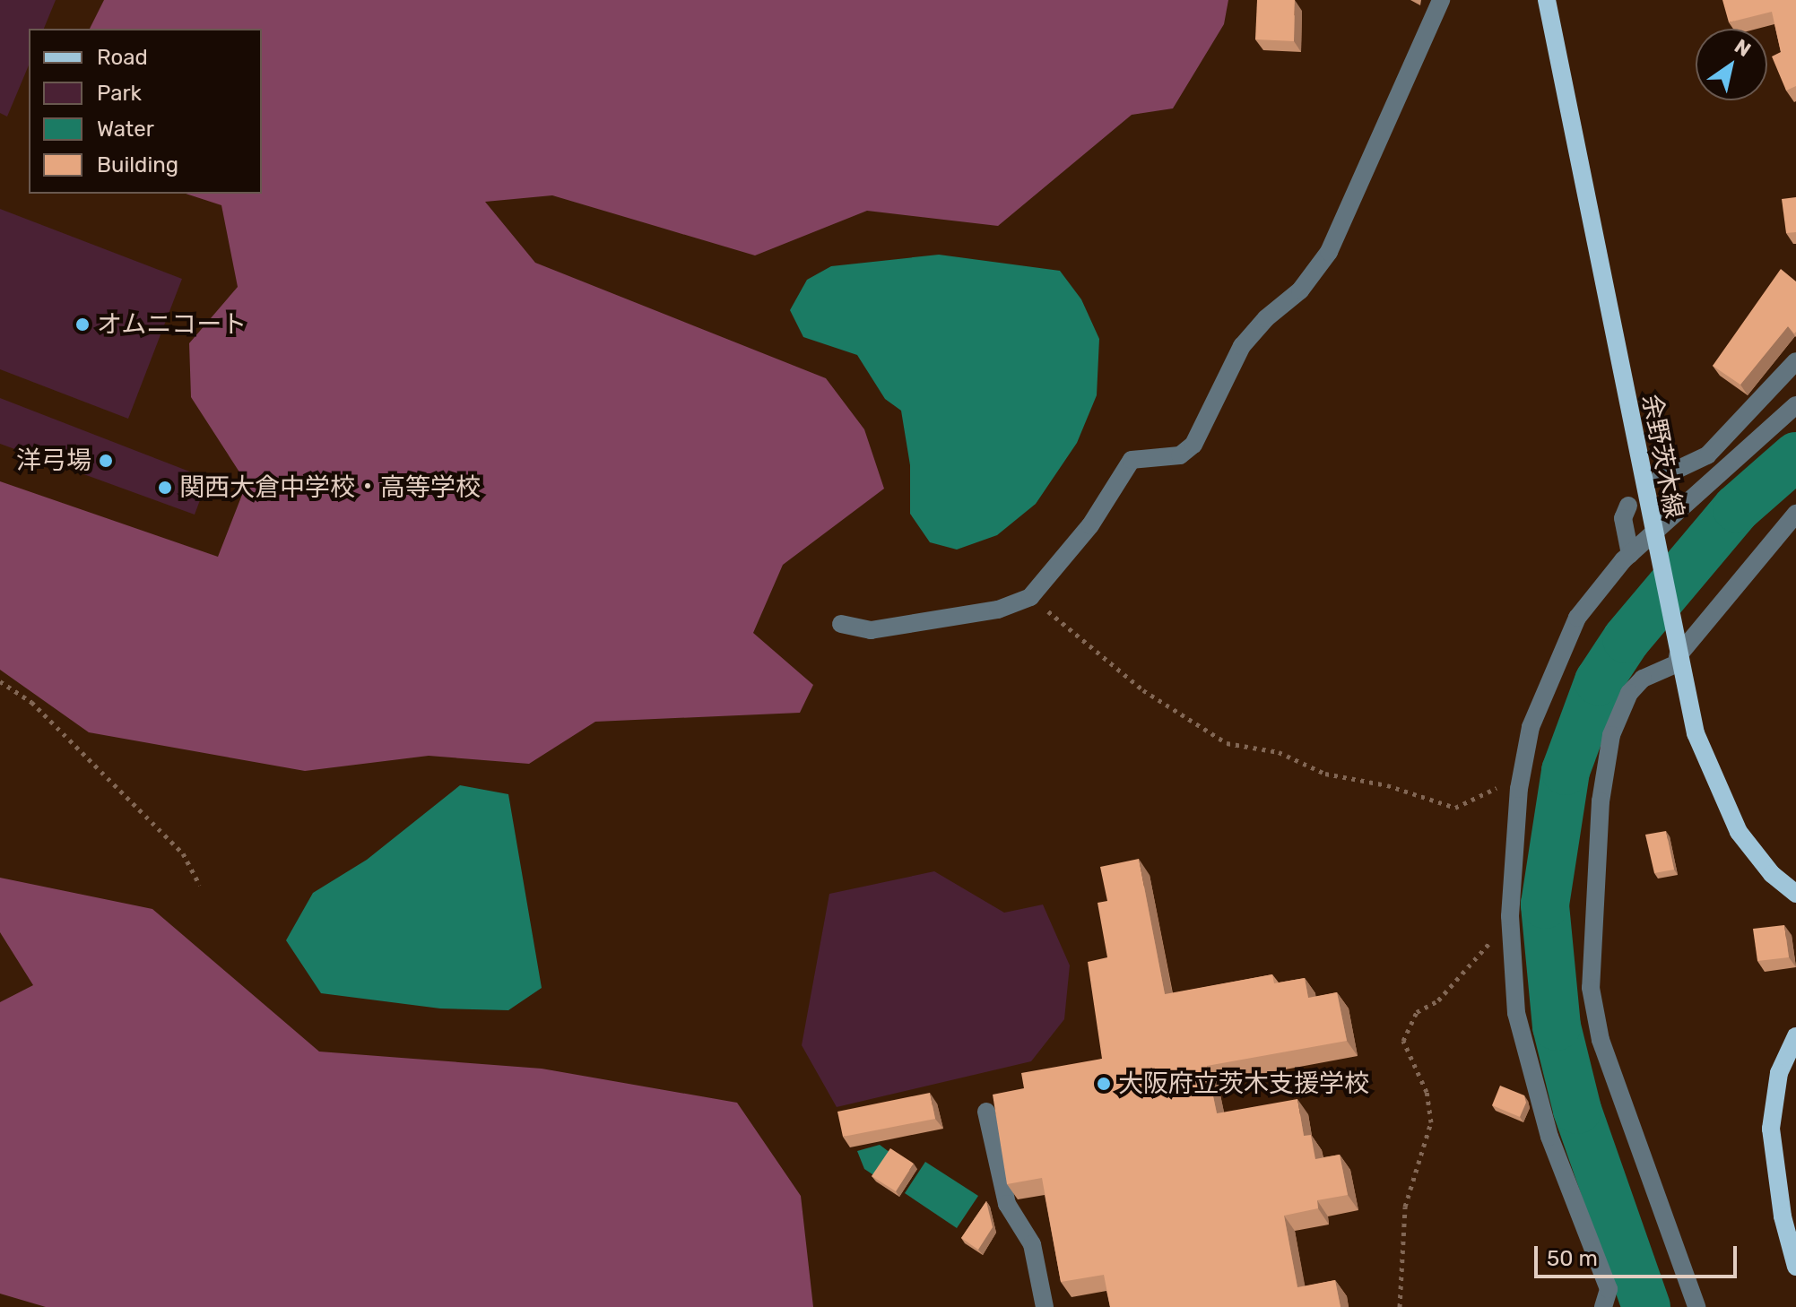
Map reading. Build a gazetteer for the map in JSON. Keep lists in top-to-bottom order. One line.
{"streets":{"main road":["余野茨木線"]},"places":["オムニコート","洋弓場","関西大倉中学校・高等学校","大阪府立茨木支援学校"],"legend":["Road","Park","Water","Building"],"scale_bar":"50 m","north":"top right"}
